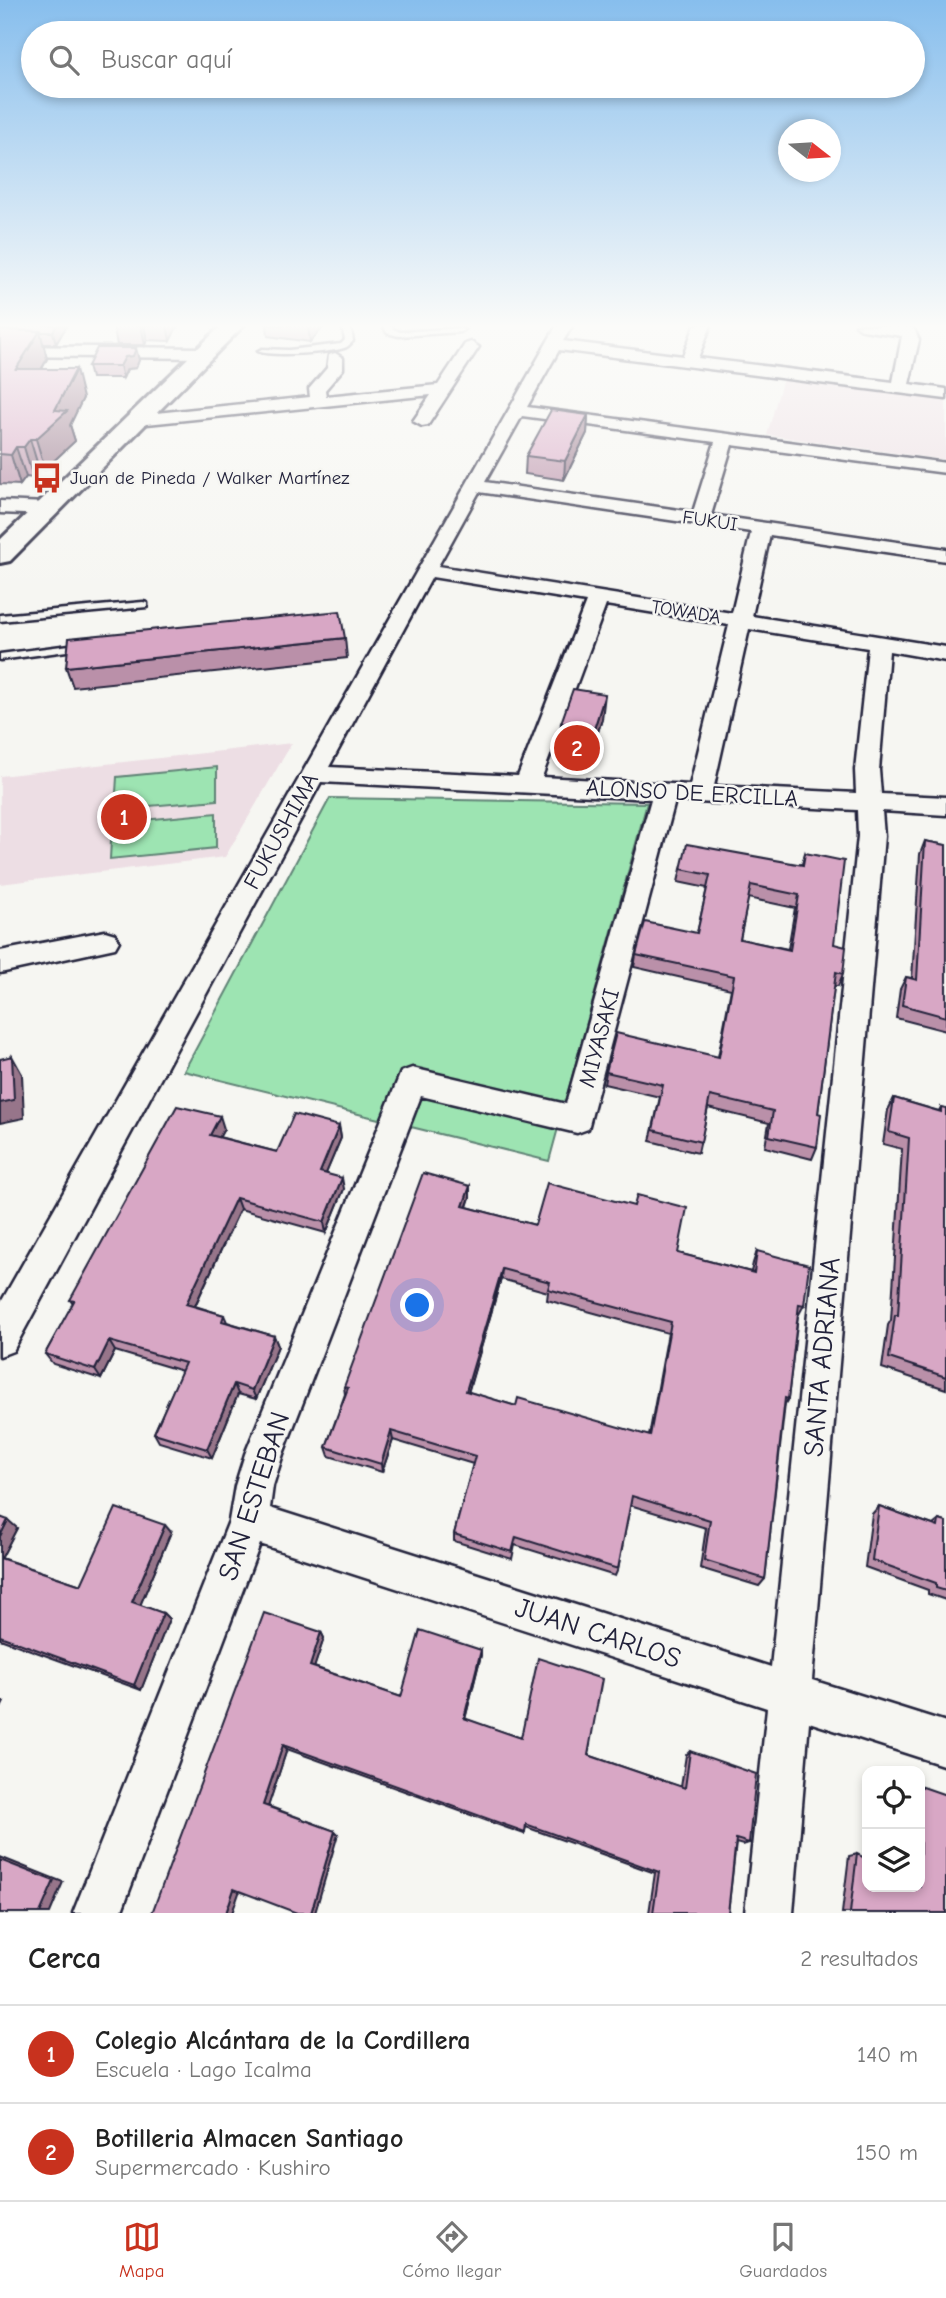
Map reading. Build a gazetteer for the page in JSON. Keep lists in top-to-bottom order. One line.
{"streets":{"street":["FUKUI","TOWADA","ALONSO DE ERCILLA","FUKUSHIMA","MIYASAKI","SANTA ADRIANA","SAN ESTEBAN","JUAN CARLOS"]},"crossings":[["FUKUI","FUKUSHIMA"],["TOWADA","FUKUSHIMA"],["TOWADA","SANTA ADRIANA"],["ALONSO DE ERCILLA","FUKUSHIMA"],["ALONSO DE ERCILLA","MIYASAKI"],["ALONSO DE ERCILLA","SANTA ADRIANA"],["MIYASAKI","SAN ESTEBAN"],["SANTA ADRIANA","JUAN CARLOS"],["SAN ESTEBAN","JUAN CARLOS"]],"places":{"bus stop":["Juan de Pineda / Walker Martínez"]},"north":"right","page":{"search":"Buscar aquí","pins":["2","1"],"heading":["Cerca","2 resultados"],"list":[{"mark":"1","name":"Colegio Alcántara de la Cordillera","note":"Escuela · Lago Icalma","value":"140 m"},{"mark":"2","name":"Botilleria Almacen Santiago","note":"Supermercado · Kushiro","value":"150 m"}],"nav":["Mapa","Cómo llegar","Guardados"]}}
